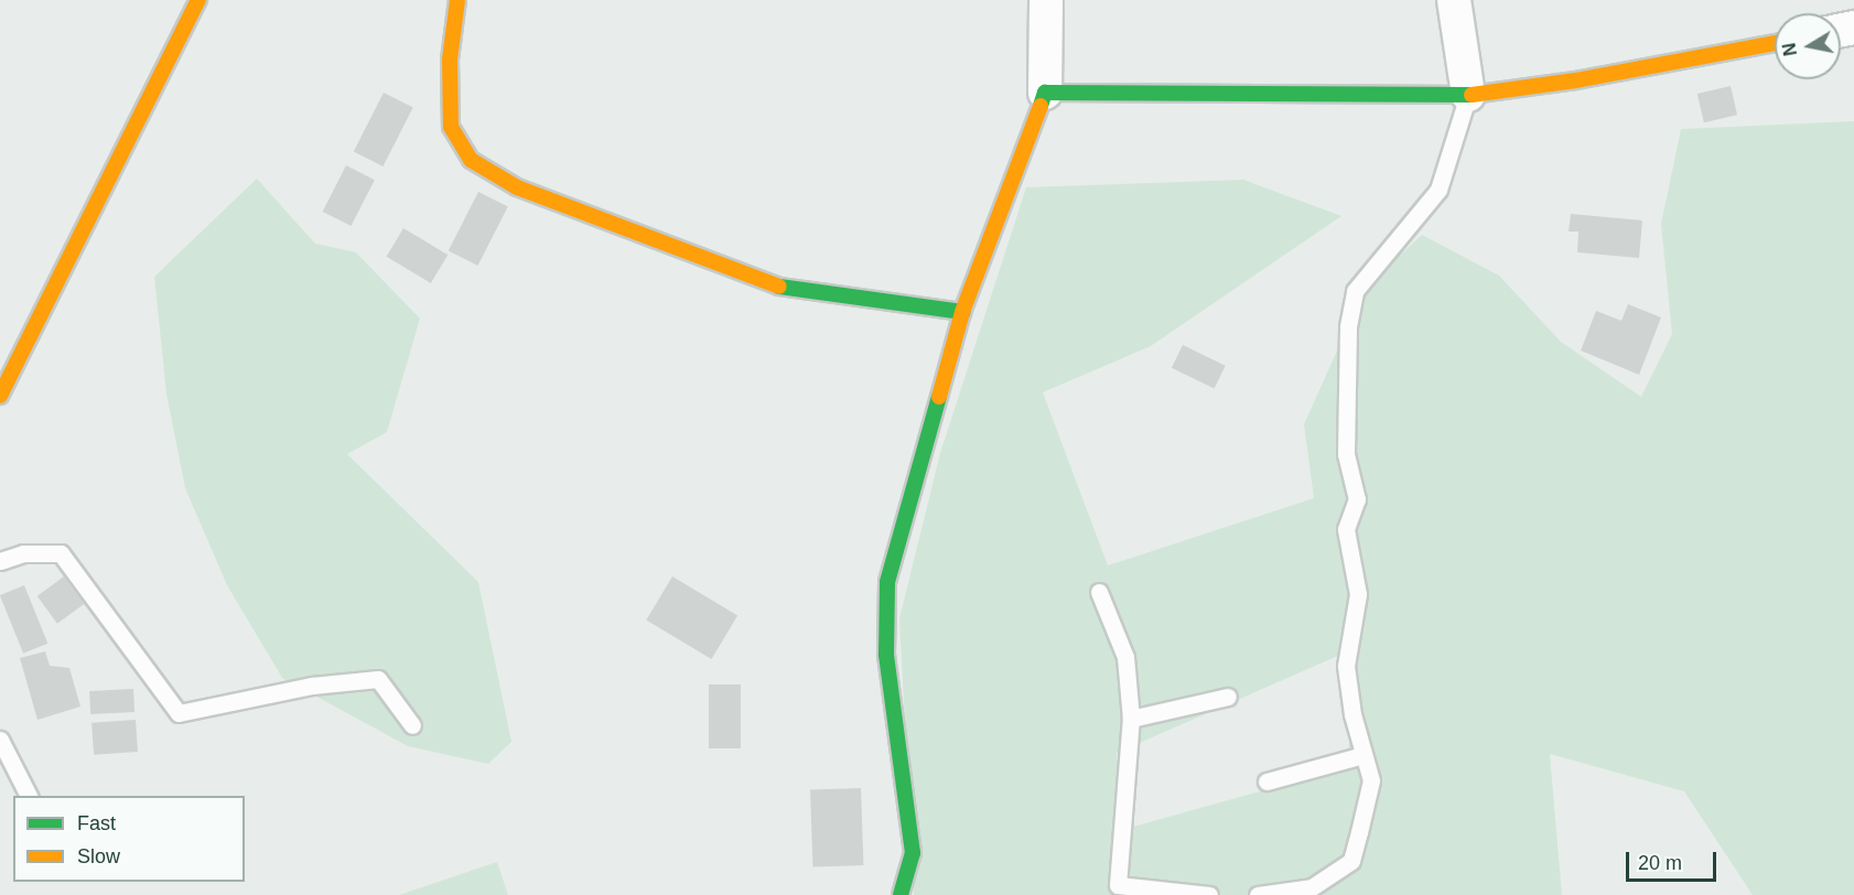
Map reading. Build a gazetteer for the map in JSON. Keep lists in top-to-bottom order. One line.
{"legend":["Fast","Slow"],"scale_bar":"20 m","north":"left"}
